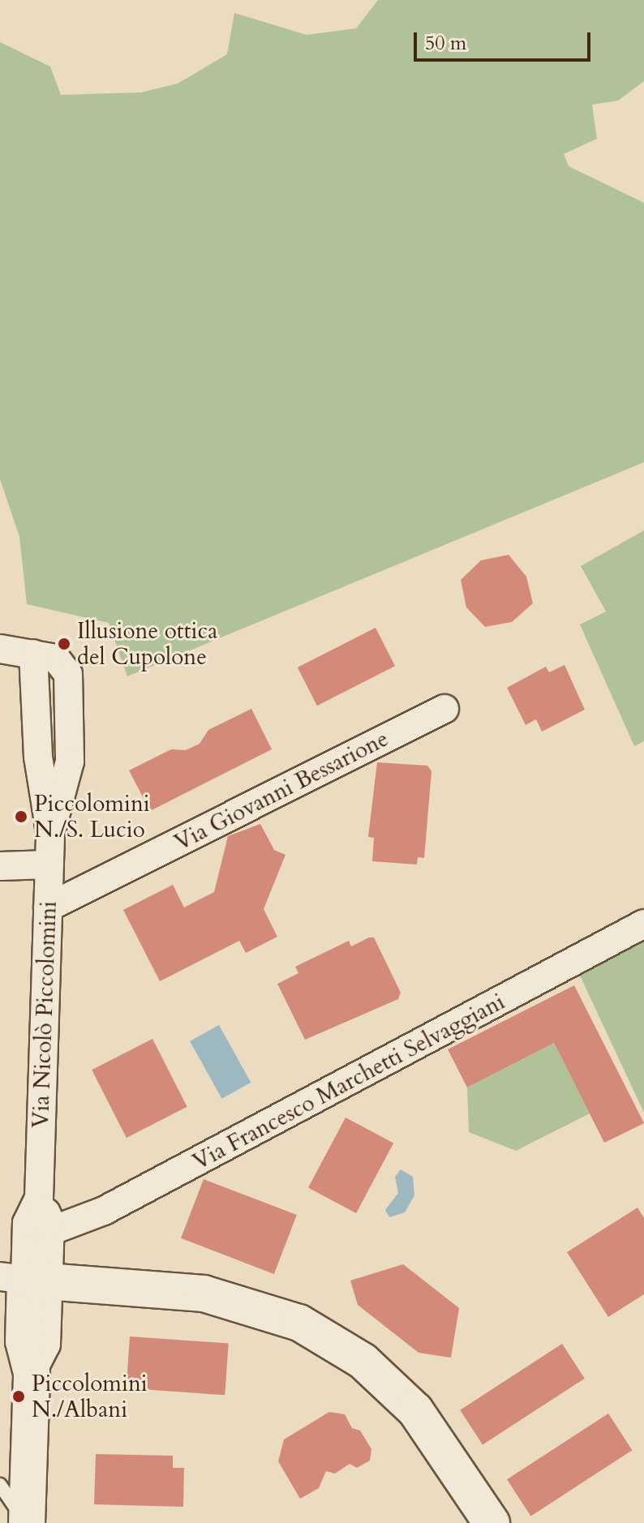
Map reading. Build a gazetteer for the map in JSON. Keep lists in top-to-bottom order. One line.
{"streets":{"main road":["Via Nicolò Piccolomini"],"street":["Via Giovanni Bessarione","Via Francesco Marchetti Selvaggiani"]},"crossings":[["Via Giovanni Bessarione","Via Nicolò Piccolomini"],["Via Nicolò Piccolomini","Via Francesco Marchetti Selvaggiani"]],"places":["Illusione ottica del Cupolone","Piccolomini N./S. Lucio","Piccolomini N./Albani"],"scale_bar":"50 m"}
